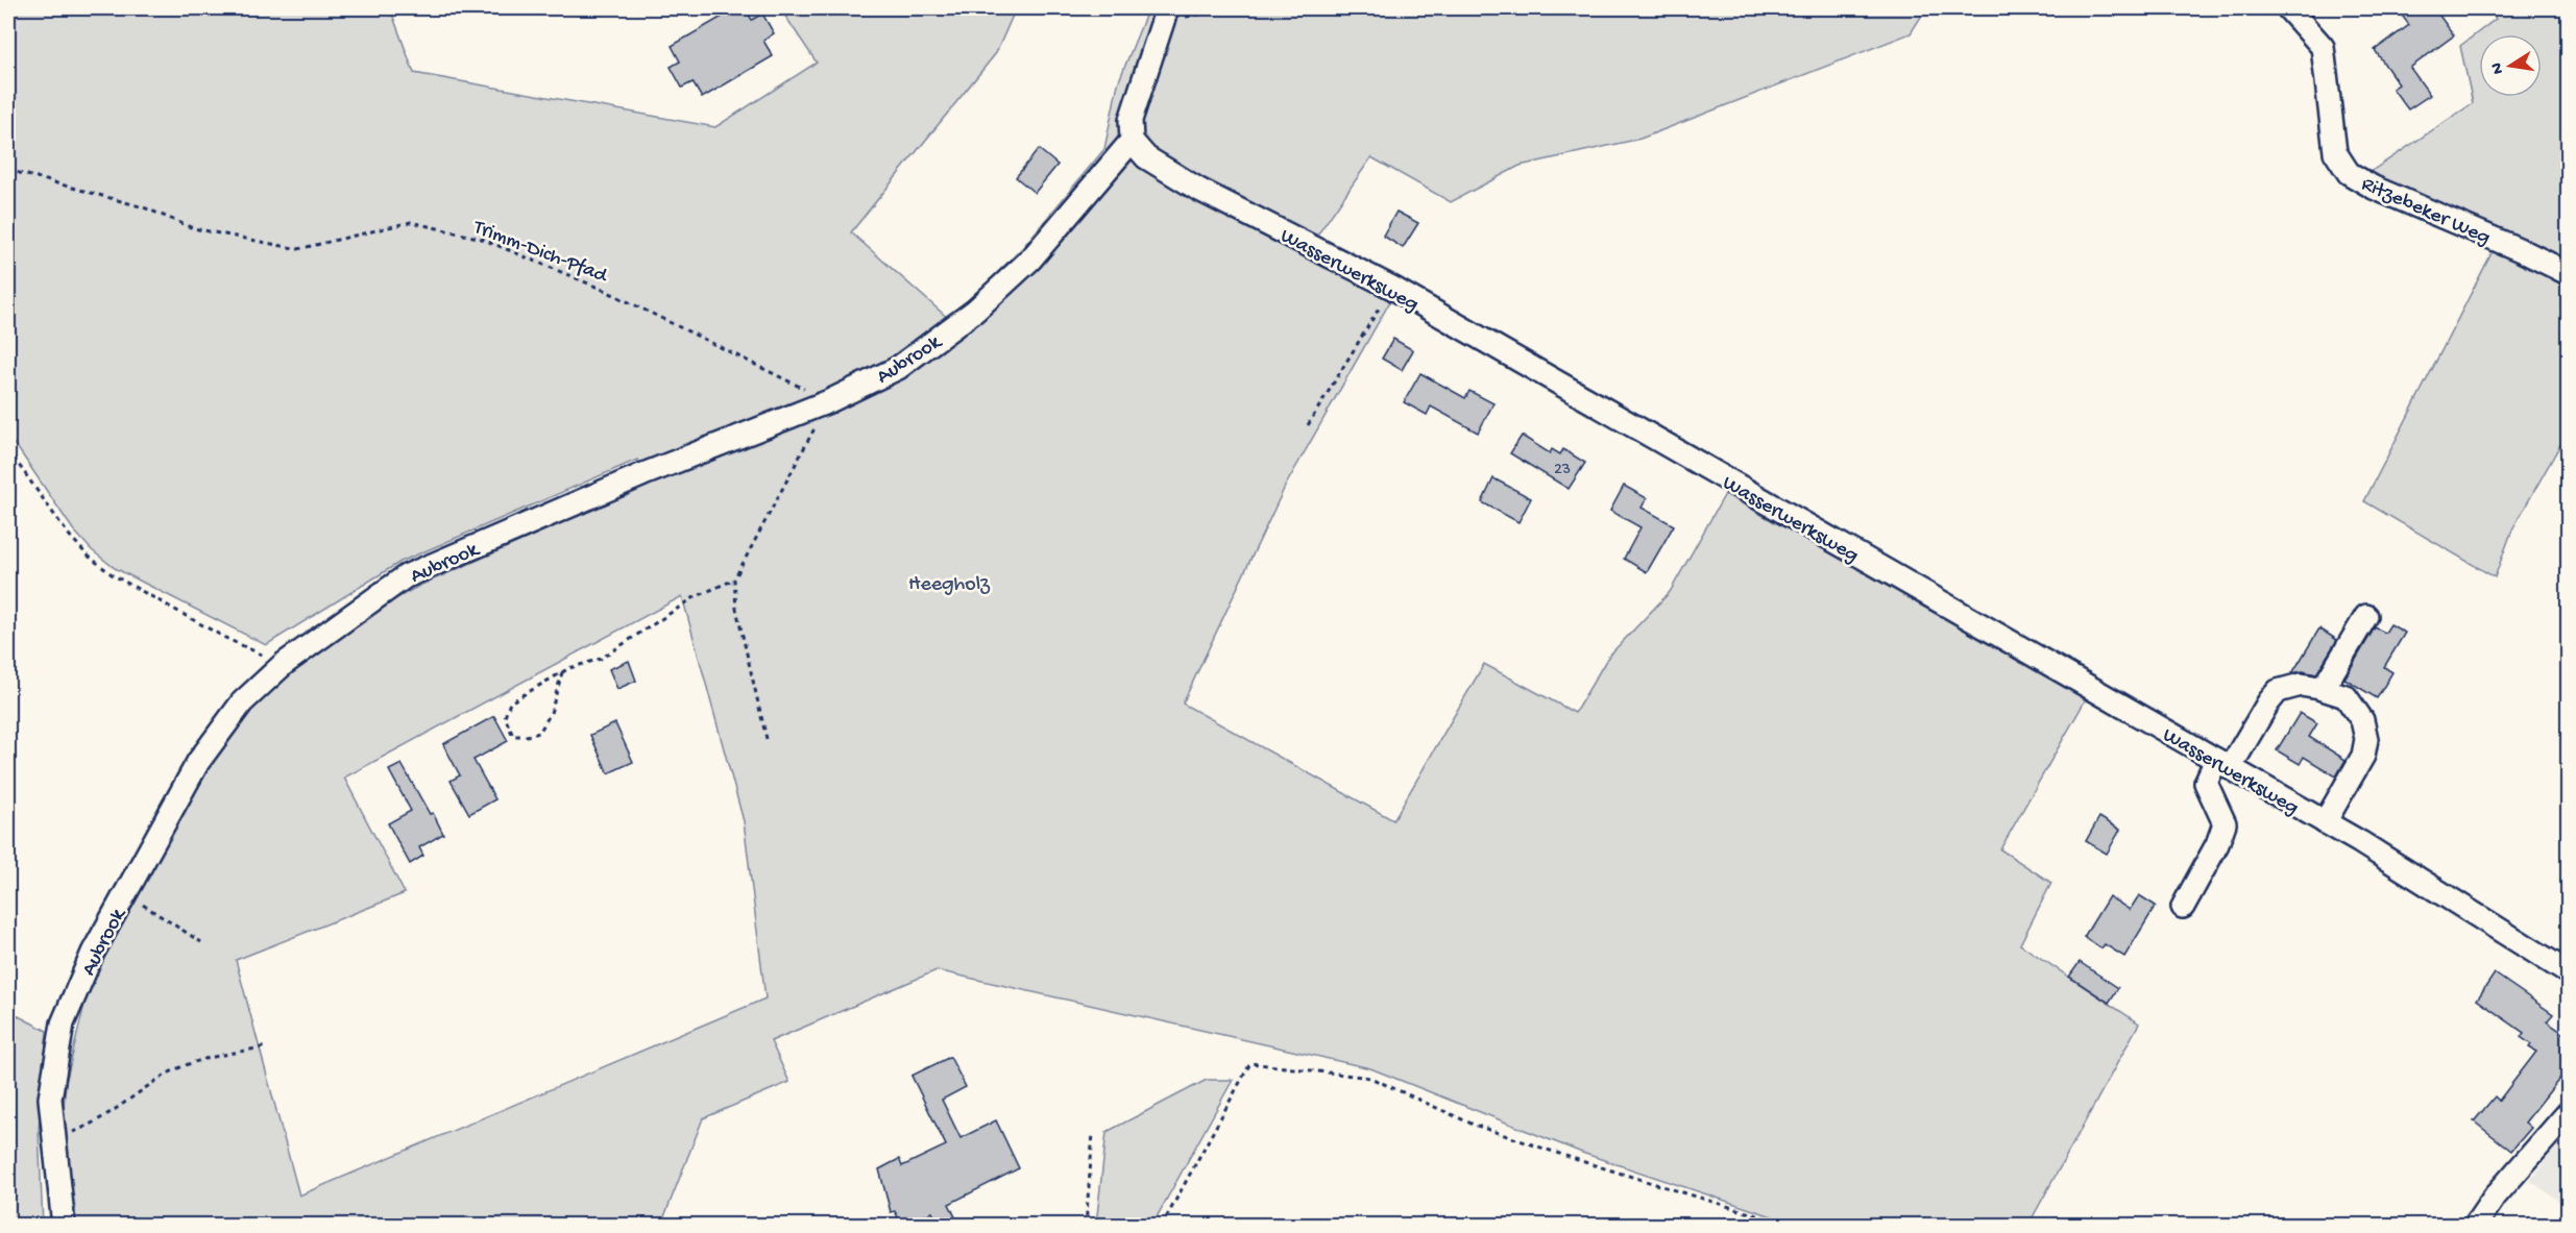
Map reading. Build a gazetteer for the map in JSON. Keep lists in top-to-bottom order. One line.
{"streets":{"street":["Ritzebeker Weg","Wasserwerksweg","Aubrook"],"path":["Trimm-Dich-Pfad"]},"crossings":[["Trimm-Dich-Pfad","Aubrook"],["Wasserwerksweg","Aubrook"]],"parks":["Heegholz"],"house_numbers":["23"],"north":"left"}
